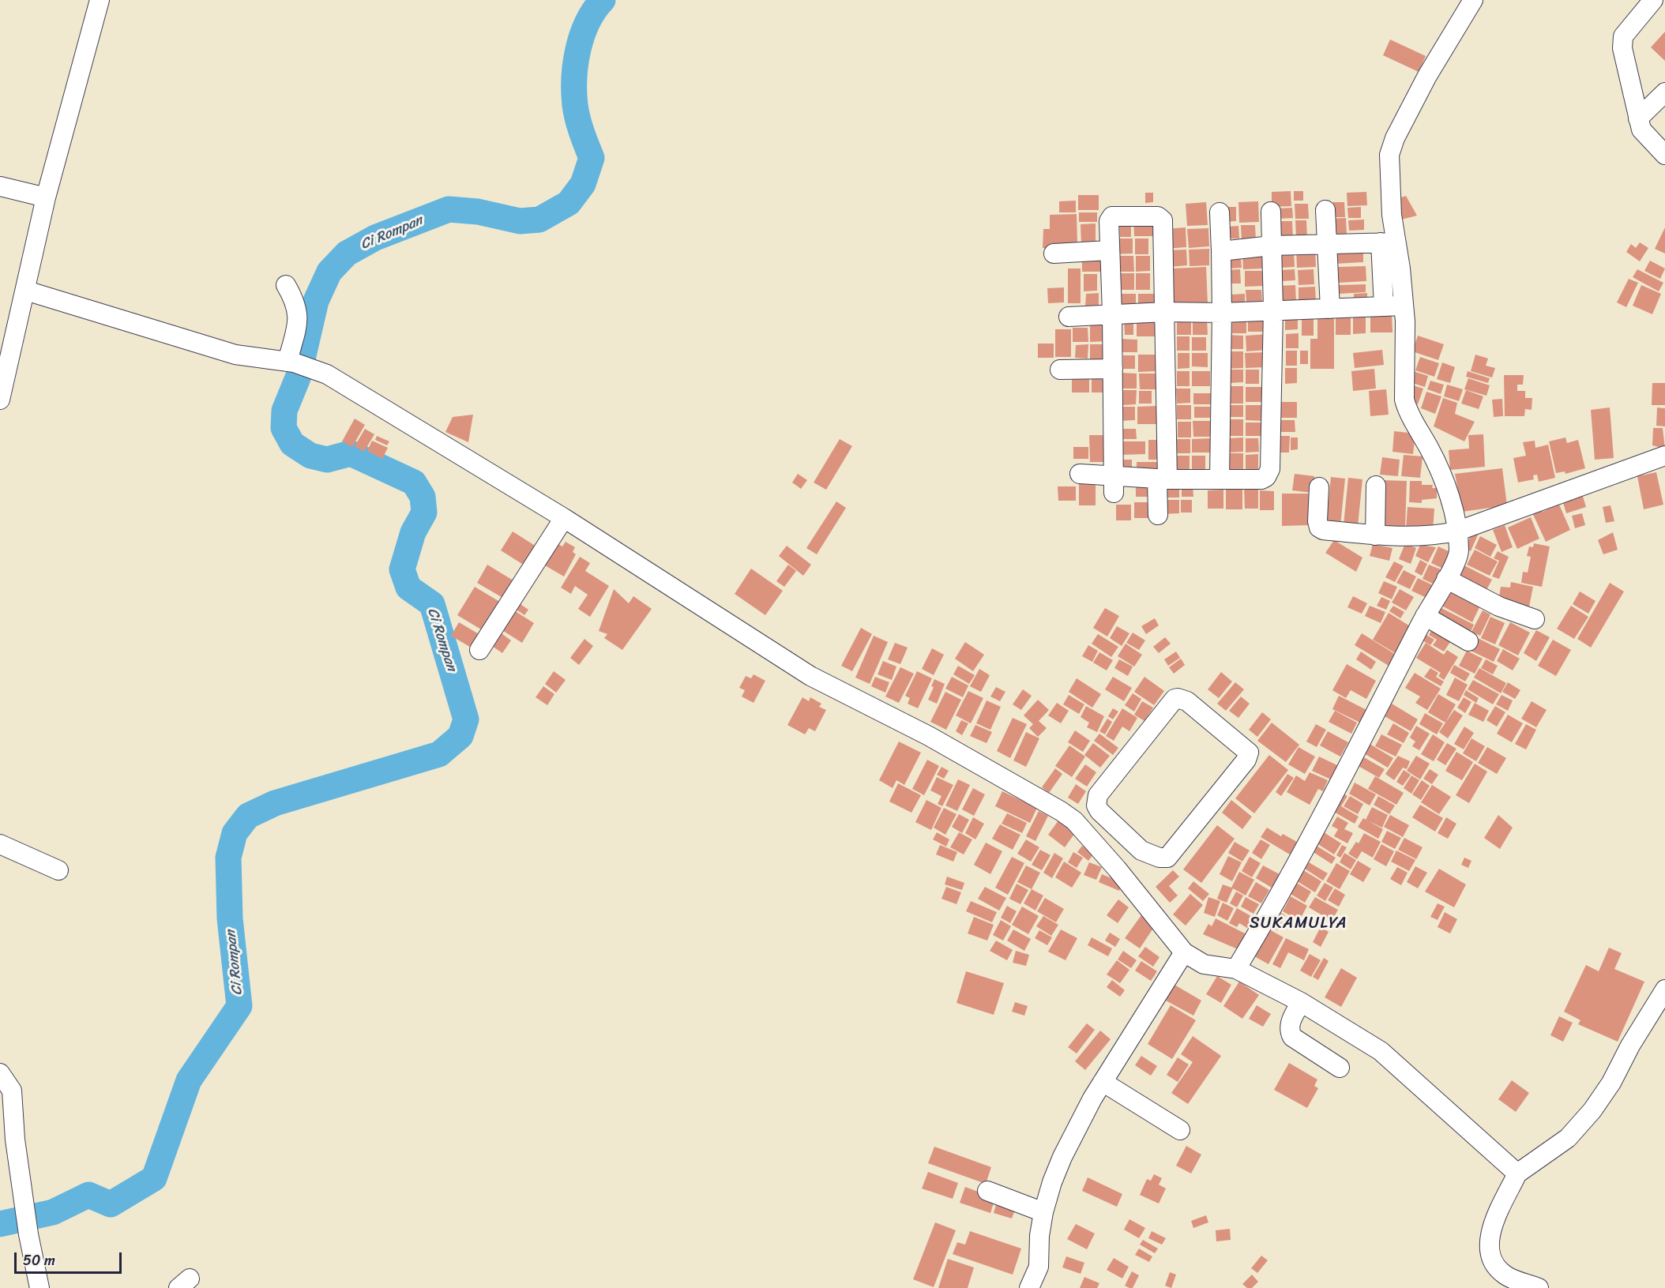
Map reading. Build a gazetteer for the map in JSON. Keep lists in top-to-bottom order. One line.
{"districts":["SUKAMULYA"],"water":["Ci Rompan"],"scale_bar":"50 m"}
